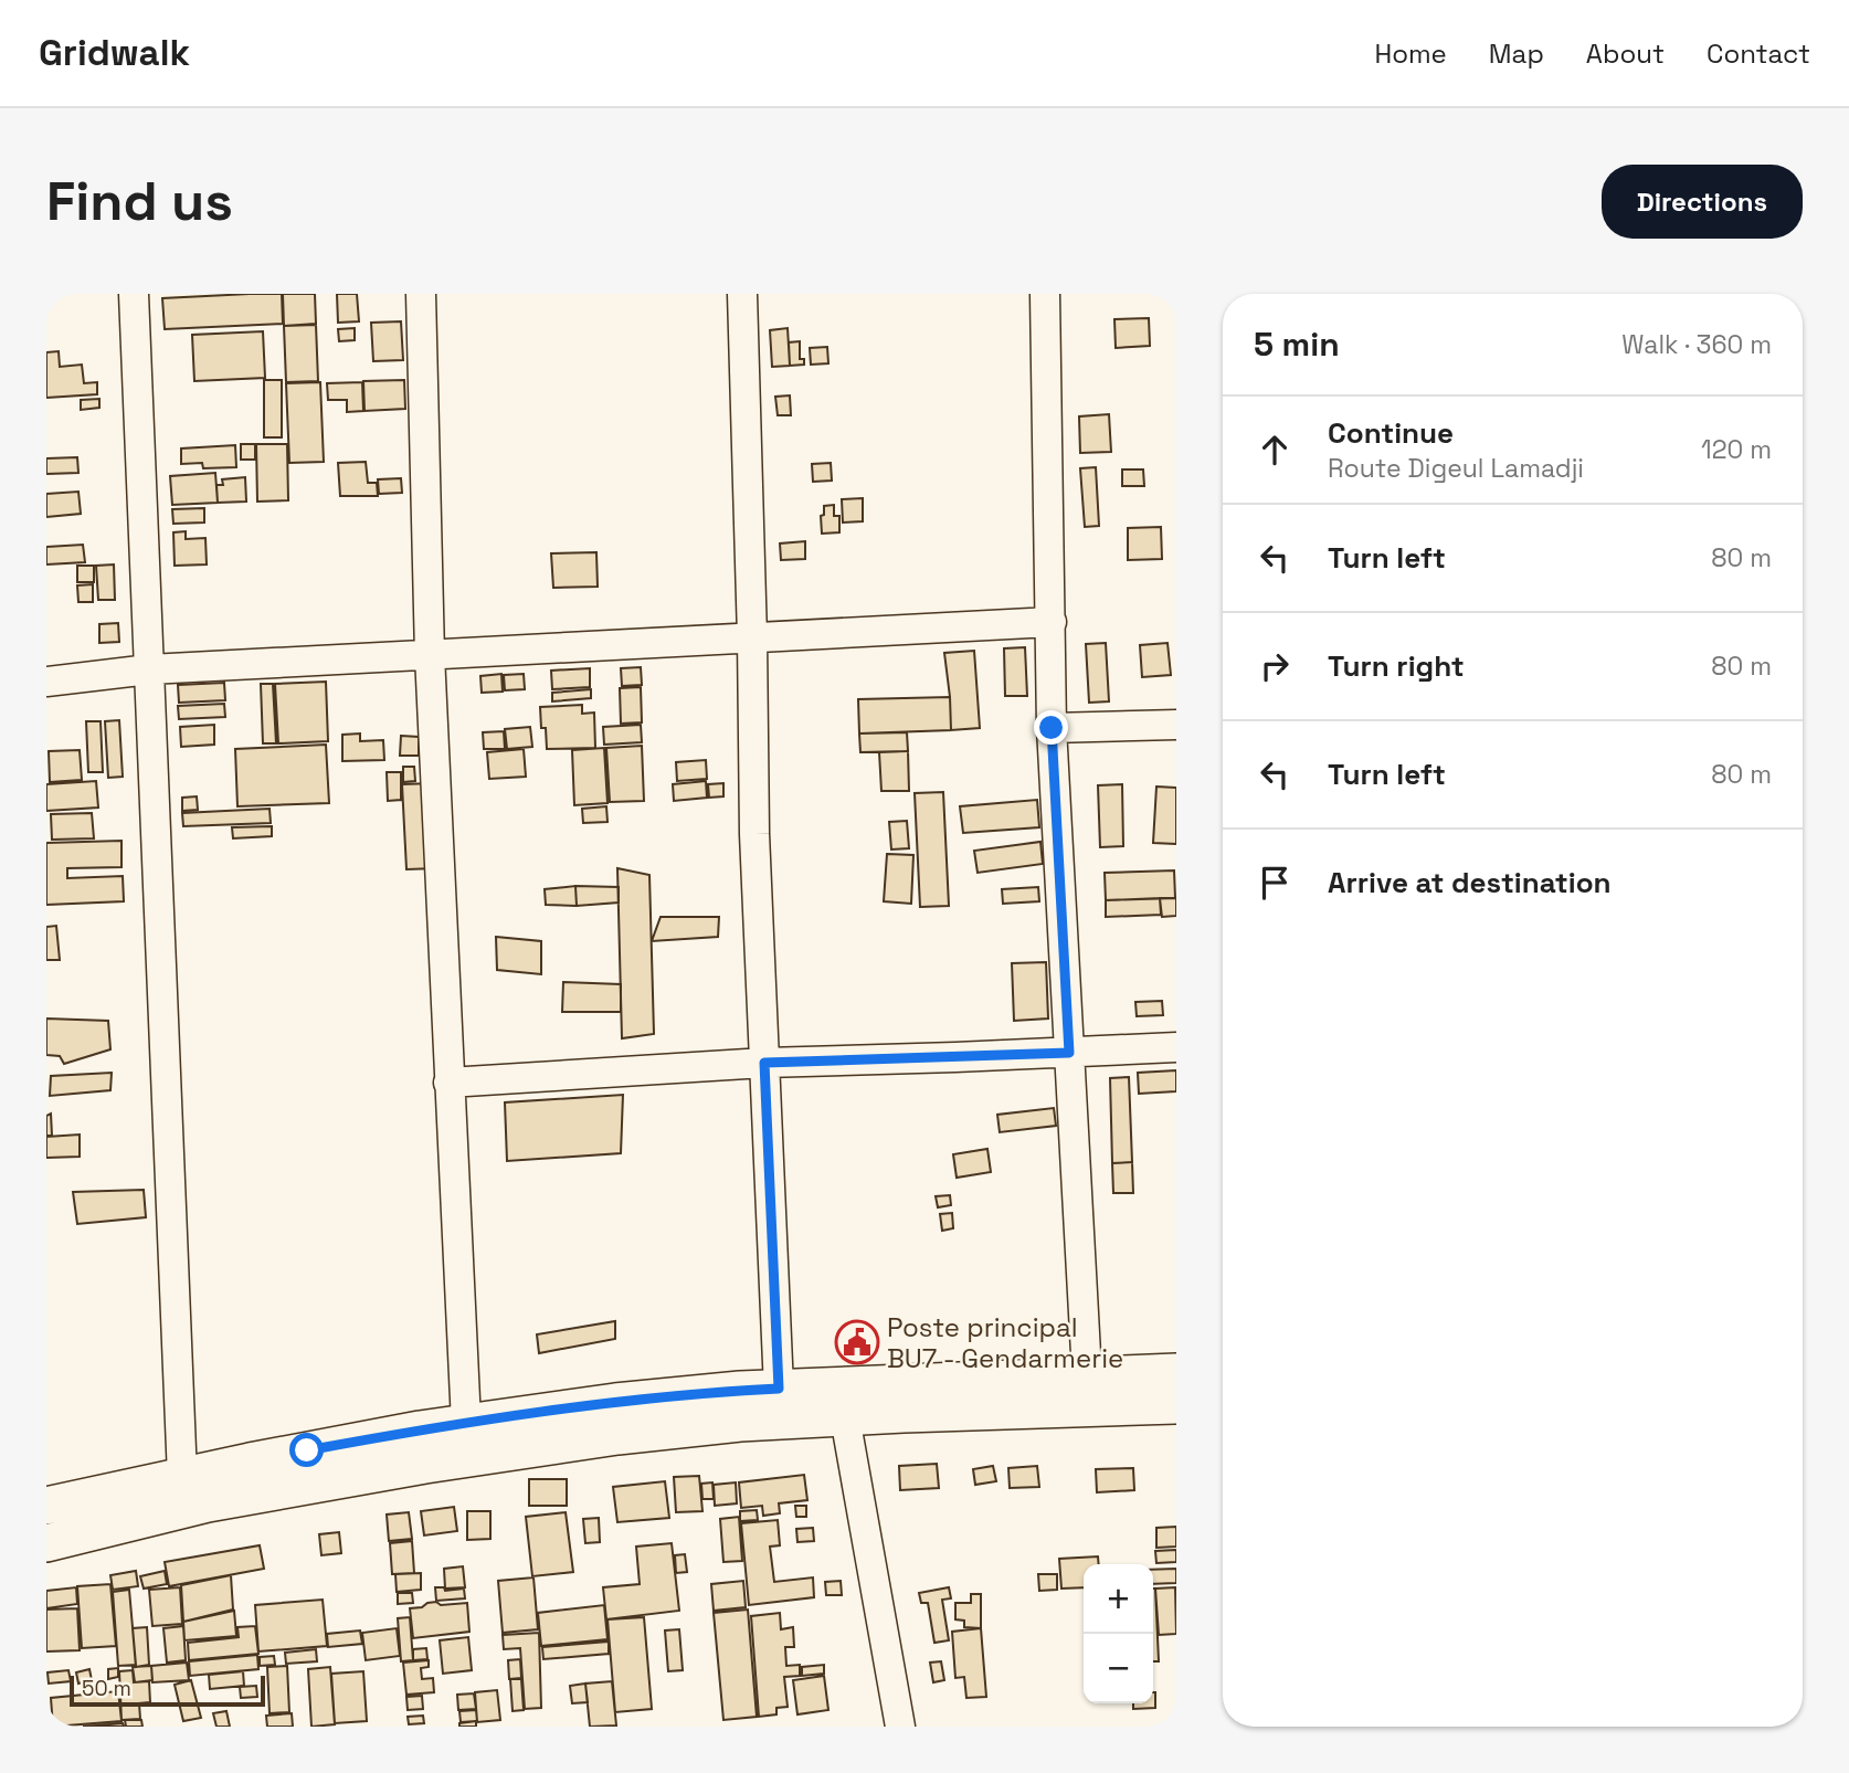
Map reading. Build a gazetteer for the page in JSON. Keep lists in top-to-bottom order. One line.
{"places":{"public building":["Poste principal BU7 - Gendarmerie"]},"scale_bar":"50 m","page":{"header":"Gridwalk","nav":["Home","Map","About","Contact"],"buttons":"Directions","title":"Find us","heading":["5 min","Walk · 360 m"],"list":[["Continue","Route Digeul Lamadji","120 m"],["Turn left","80 m"],["Turn right","80 m"],["Turn left","80 m"],"Arrive at destination"],"map_buttons":["+","−"],"scale":"50 m"}}
